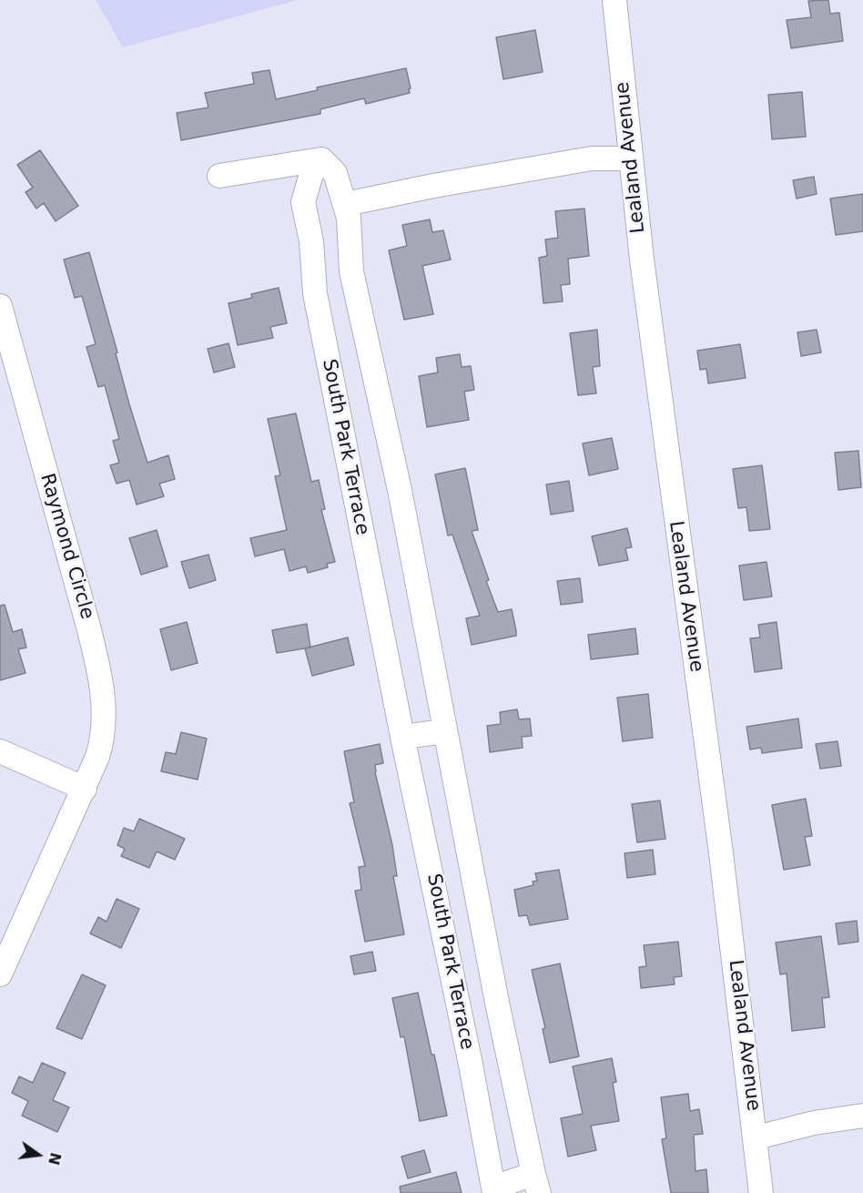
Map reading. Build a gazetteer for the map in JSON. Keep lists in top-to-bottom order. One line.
{"streets":{"street":["Lealand Avenue","South Park Terrace","Raymond Circle"]},"north":"right"}
